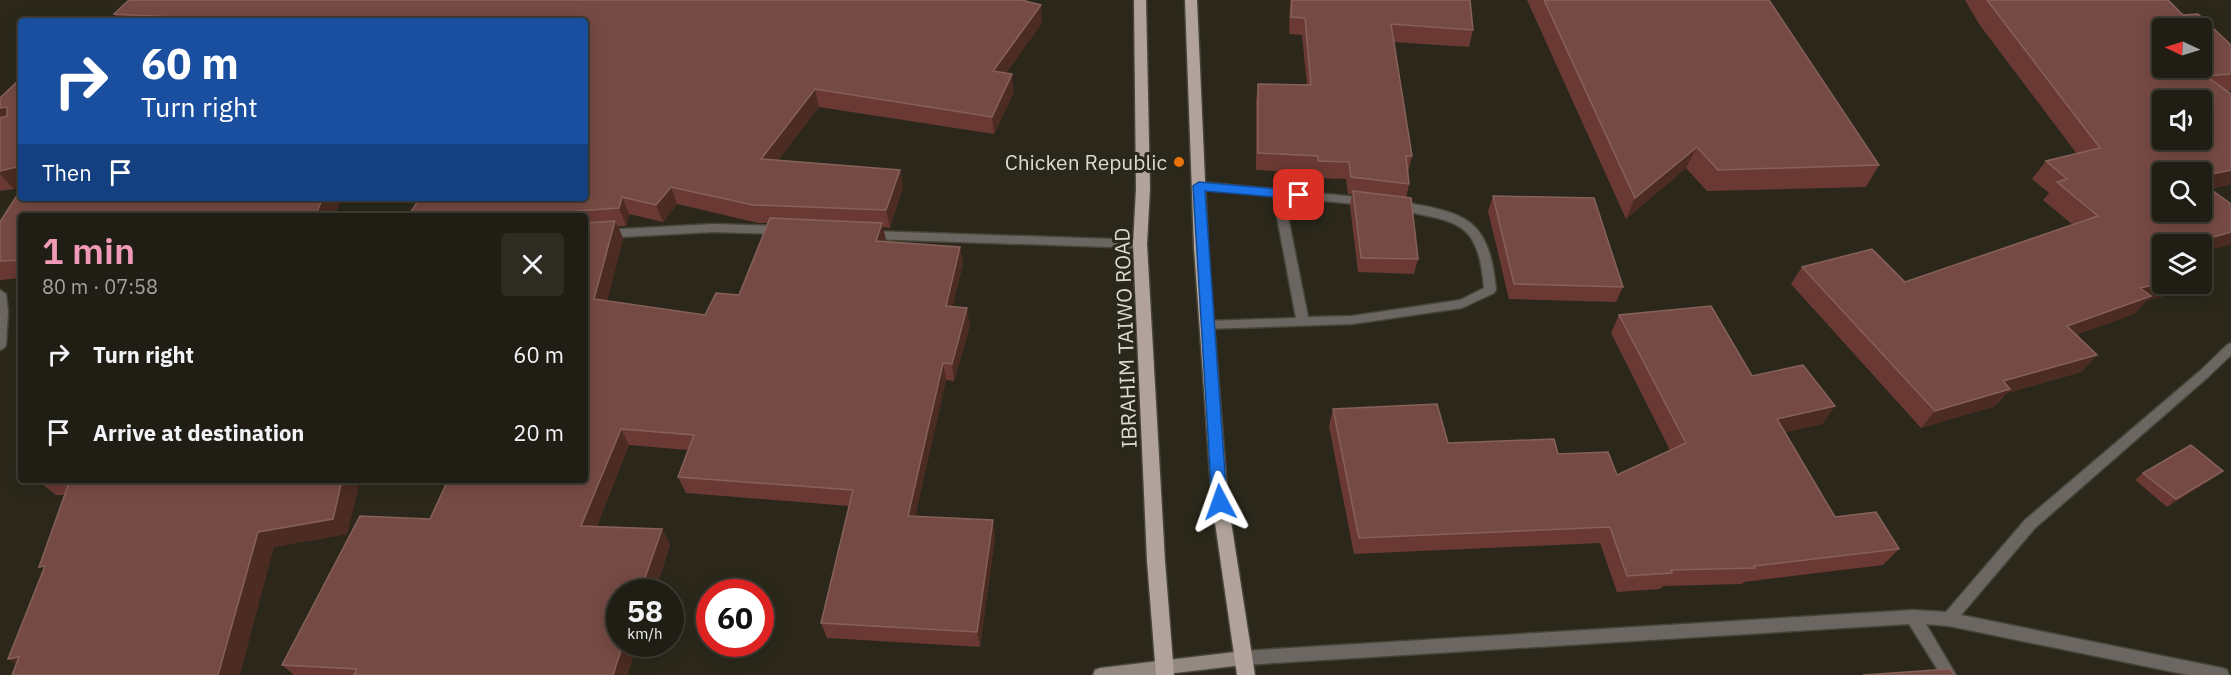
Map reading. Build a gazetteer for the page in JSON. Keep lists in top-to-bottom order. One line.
{"streets":{"main road":["IBRAHIM TAIWO ROAD"]},"places":["Chicken Republic"],"north":"left","page":{"turn":["60 m","Turn right"],"then":"Then","heading":["1 min","80 m · 07:58"],"list":[{"name":"Turn right","value":"60 m"},{"name":"Arrive at destination","value":"20 m"}],"speed":"58 km/h","limit":"60"}}
